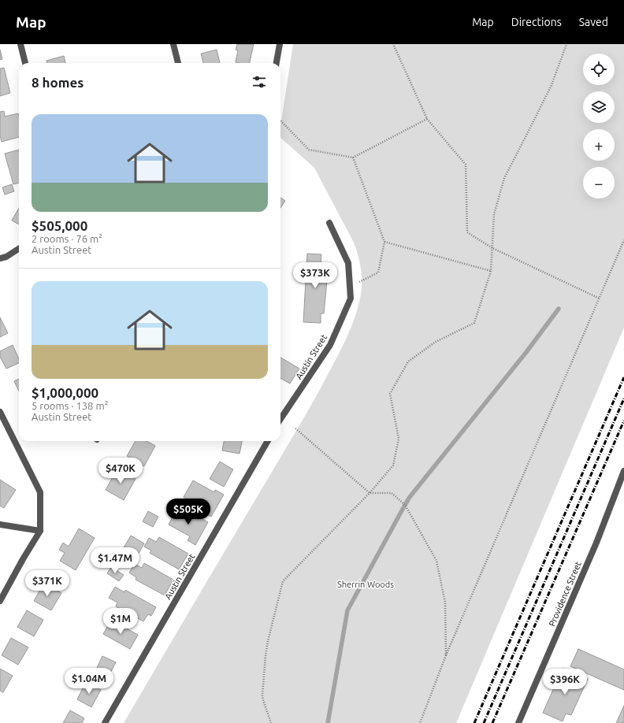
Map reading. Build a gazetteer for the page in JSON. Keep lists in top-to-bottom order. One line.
{"streets":{"street":["Austin Street","Providence Street"]},"parks":["Sherrin Woods"],"page":{"header":"Map","nav":["Map","Directions","Saved"],"map_buttons":["+","−"],"heading":"8 homes","list":[{"name":"$505,000","note":"2 rooms · 76 m² · Austin Street"},{"name":"$1,000,000","note":"5 rooms · 138 m² · Austin Street"}],"price":["$373K","$470K","$505K","$1.47M","$371K","$1M","$1.04M","$396K"]}}
